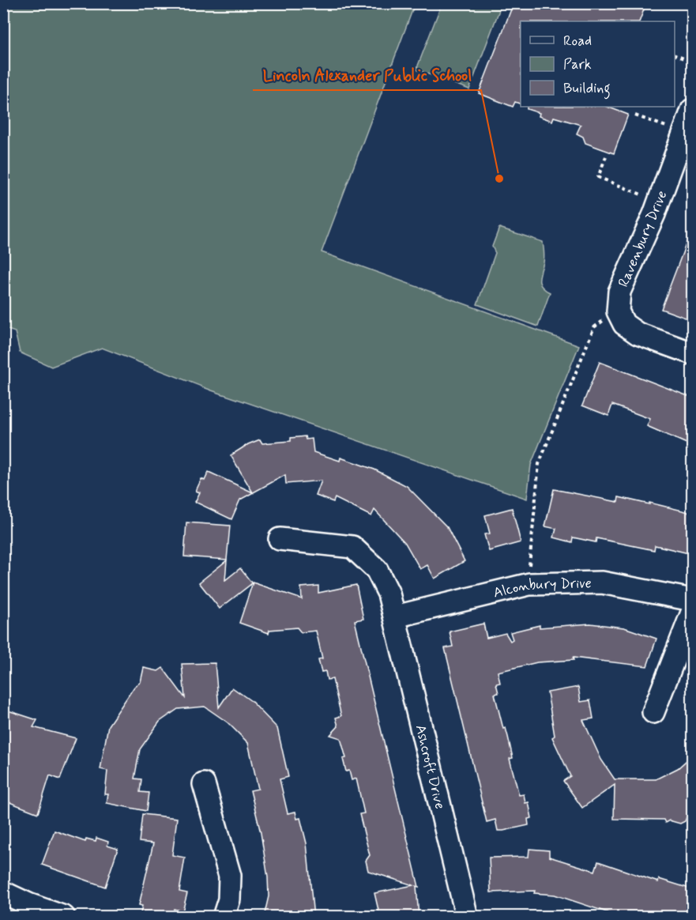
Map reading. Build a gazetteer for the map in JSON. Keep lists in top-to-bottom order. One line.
{"streets":{"street":["Ravenbury Drive","Alconbury Drive","Ashcroft Drive"]},"crossings":[["Alconbury Drive","Ashcroft Drive"]],"places":["Lincoln Alexander Public School"],"legend":["Road","Park","Building"]}
